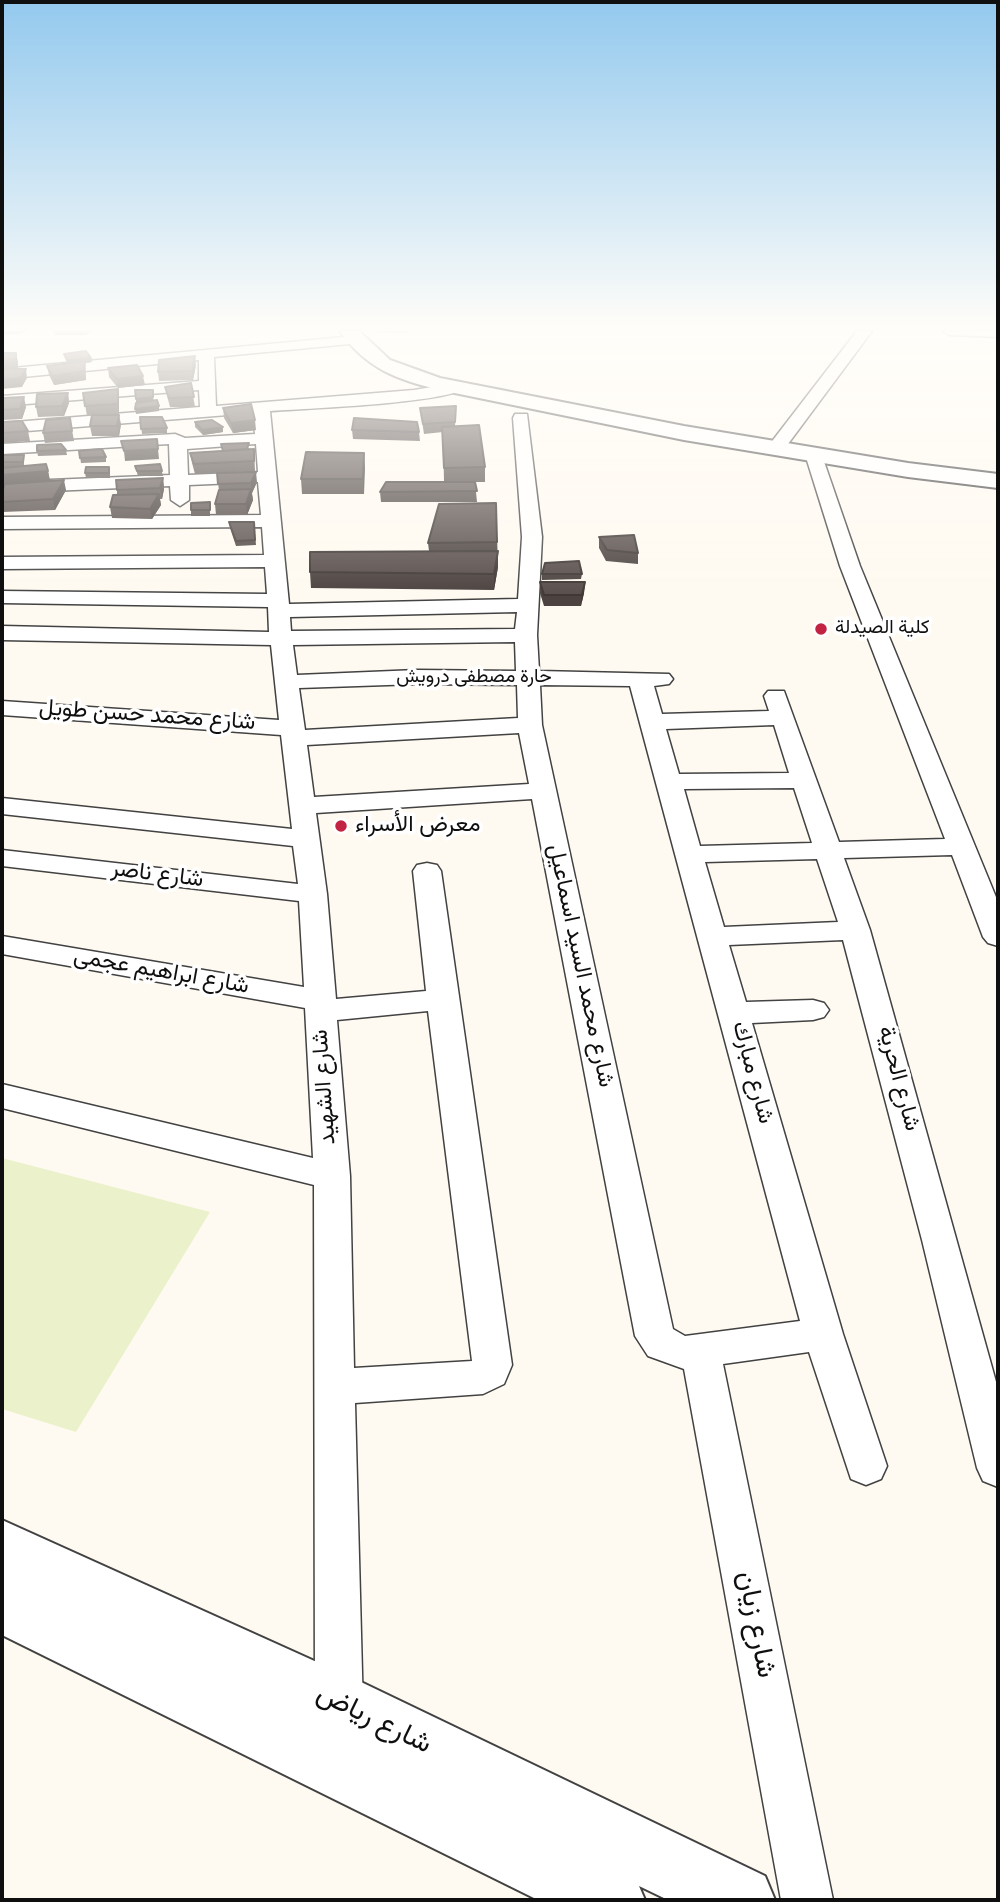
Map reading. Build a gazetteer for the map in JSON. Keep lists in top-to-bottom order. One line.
{"streets":{"street":["حارة مصطفى درويش","شارع محمد حسن طويل","شارع ناصر","شارع محمد السيد اسماعيل","شارع ابراهيم عجمى","شارع مبارك","شارع الحرية","شارع الشهيد","شارع زيان","شارع رياض"]},"crossings":[["حارة مصطفى درويش","شارع محمد السيد اسماعيل"],["حارة مصطفى درويش","شارع مبارك"],["حارة مصطفى درويش","شارع الشهيد"],["شارع محمد حسن طويل","شارع محمد السيد اسماعيل"],["شارع محمد حسن طويل","شارع الشهيد"],["شارع ناصر","شارع الشهيد"],["شارع محمد السيد اسماعيل","شارع مبارك"],["شارع محمد السيد اسماعيل","شارع زيان"],["شارع ابراهيم عجمى","شارع الشهيد"],["شارع مبارك","شارع الحرية"],["شارع الشهيد","شارع رياض"]],"places":["كلية الصيدلة","معرض الأسراء"]}
